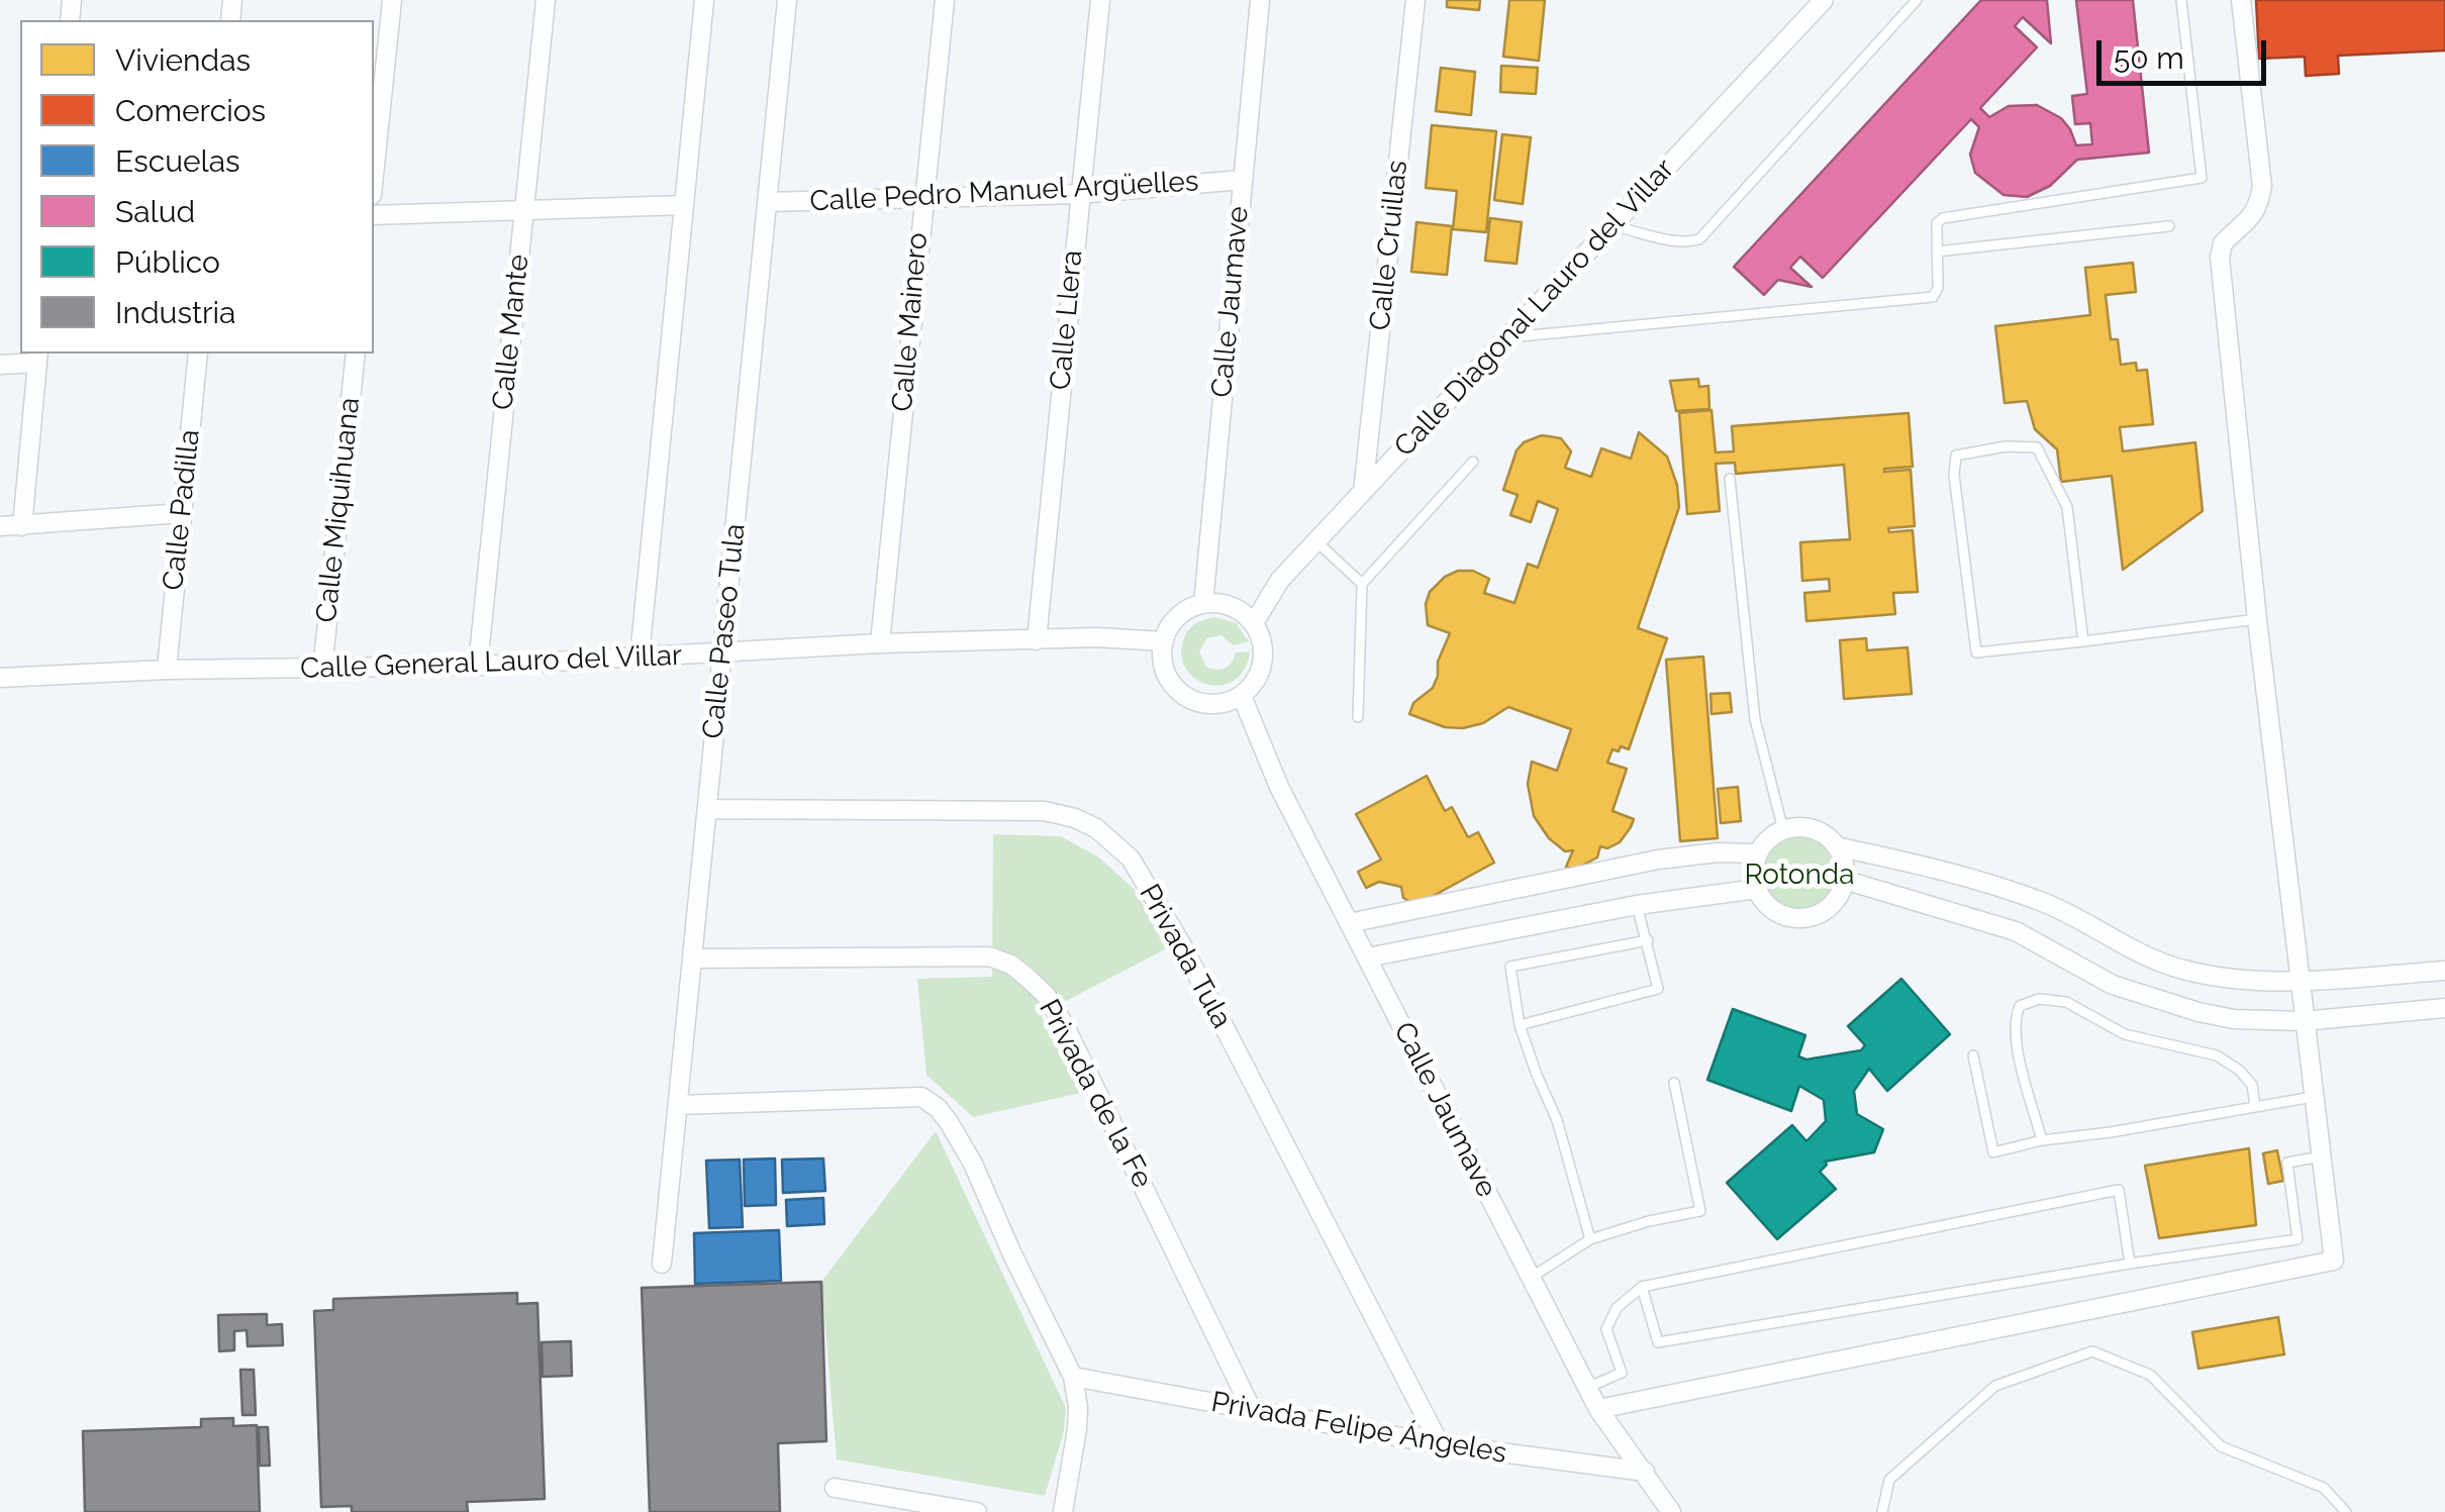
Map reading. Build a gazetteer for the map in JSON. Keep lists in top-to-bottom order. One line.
{"streets":{"street":["Calle Pedro Manuel Argüelles","Calle Cruillas","Calle Jaumave","Calle Diagonal Lauro del Villar","Calle Llera","Calle Mainero","Calle Mante","Calle Padilla","Calle Miquihuana","Calle Paseo Tula","Calle General Lauro del Villar","Privada Tula","Privada de la Fe","Privada Felipe Ángeles"]},"crossings":[["Calle Pedro Manuel Argüelles","Calle Jaumave"],["Calle Pedro Manuel Argüelles","Calle Llera"],["Calle Pedro Manuel Argüelles","Calle Mainero"],["Calle Pedro Manuel Argüelles","Calle Paseo Tula"],["Calle Cruillas","Calle Diagonal Lauro del Villar"],["Calle Jaumave","Calle Diagonal Lauro del Villar"],["Calle Jaumave","Calle General Lauro del Villar"],["Calle Jaumave","Privada Felipe Ángeles"],["Calle Diagonal Lauro del Villar","Calle General Lauro del Villar"],["Calle Llera","Calle General Lauro del Villar"],["Calle Mainero","Calle General Lauro del Villar"],["Calle Mante","Calle General Lauro del Villar"],["Calle Padilla","Calle General Lauro del Villar"],["Calle Miquihuana","Calle General Lauro del Villar"],["Calle Paseo Tula","Calle General Lauro del Villar"],["Calle Paseo Tula","Privada Tula"],["Calle Paseo Tula","Privada de la Fe"],["Privada Tula","Privada Felipe Ángeles"],["Privada de la Fe","Privada Felipe Ángeles"]],"parks":["Rotonda"],"legend":["Viviendas","Comercios","Escuelas","Salud","Público","Industria"],"scale_bar":"50 m"}
